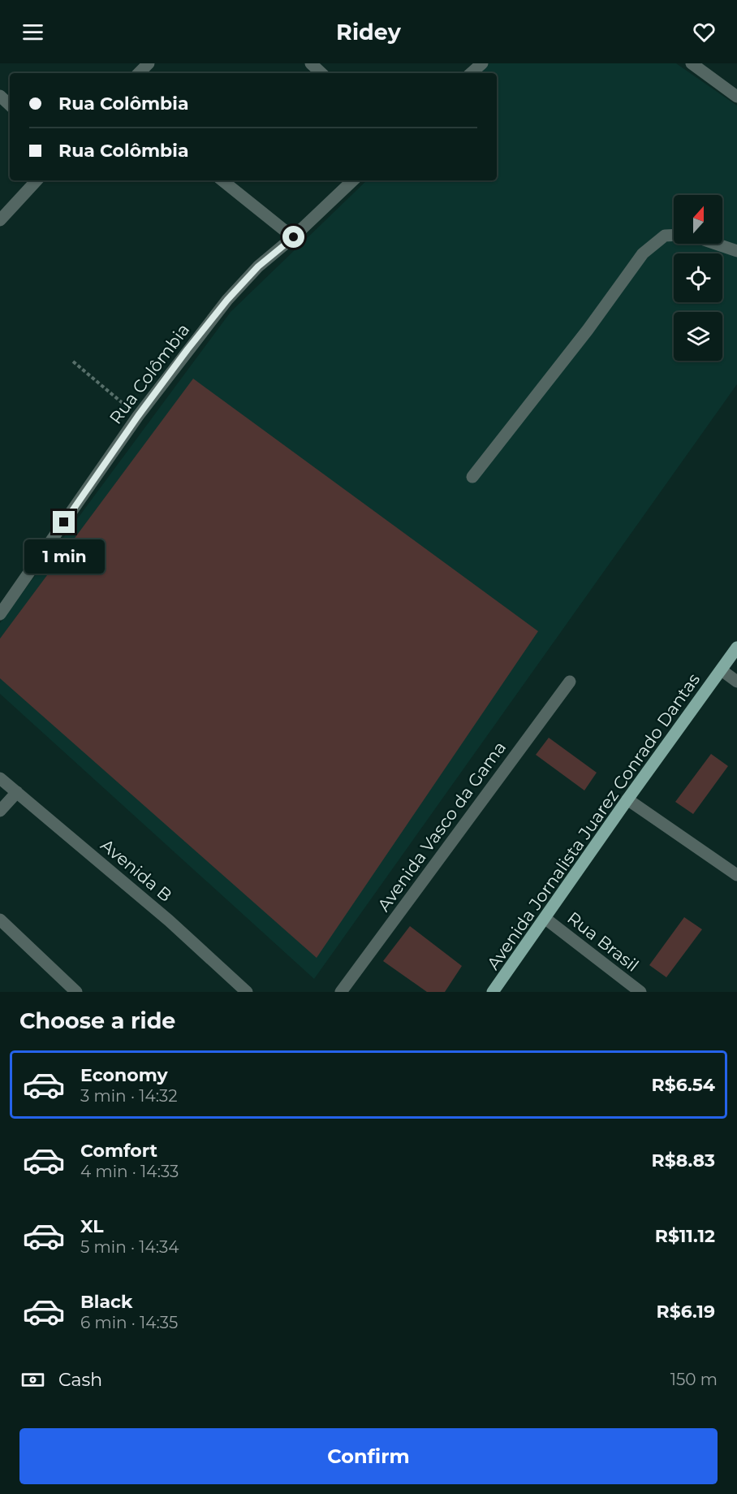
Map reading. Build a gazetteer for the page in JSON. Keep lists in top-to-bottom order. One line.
{"streets":{"main road":["Avenida Jornalista Juarez Conrado Dantas"],"street":["Rua Colômbia","Avenida Vasco da Gama","Avenida B","Rua Brasil"]},"crossings":[["Avenida Jornalista Juarez Conrado Dantas","Rua Brasil"]],"north":"top","page":{"header":"Ridey","banner":["Rua Colômbia","Rua Colômbia"],"bubble":"1 min","heading":"Choose a ride","list":[{"name":"Economy","note":"3 min · 14:32","value":"R$6.54"},{"name":"Comfort","note":"4 min · 14:33","value":"R$8.83"},{"name":"XL","note":"5 min · 14:34","value":"R$11.12"},{"name":"Black","note":"6 min · 14:35","value":"R$6.19"}],"pay":["Cash","150 m"],"buttons":"Confirm"}}
